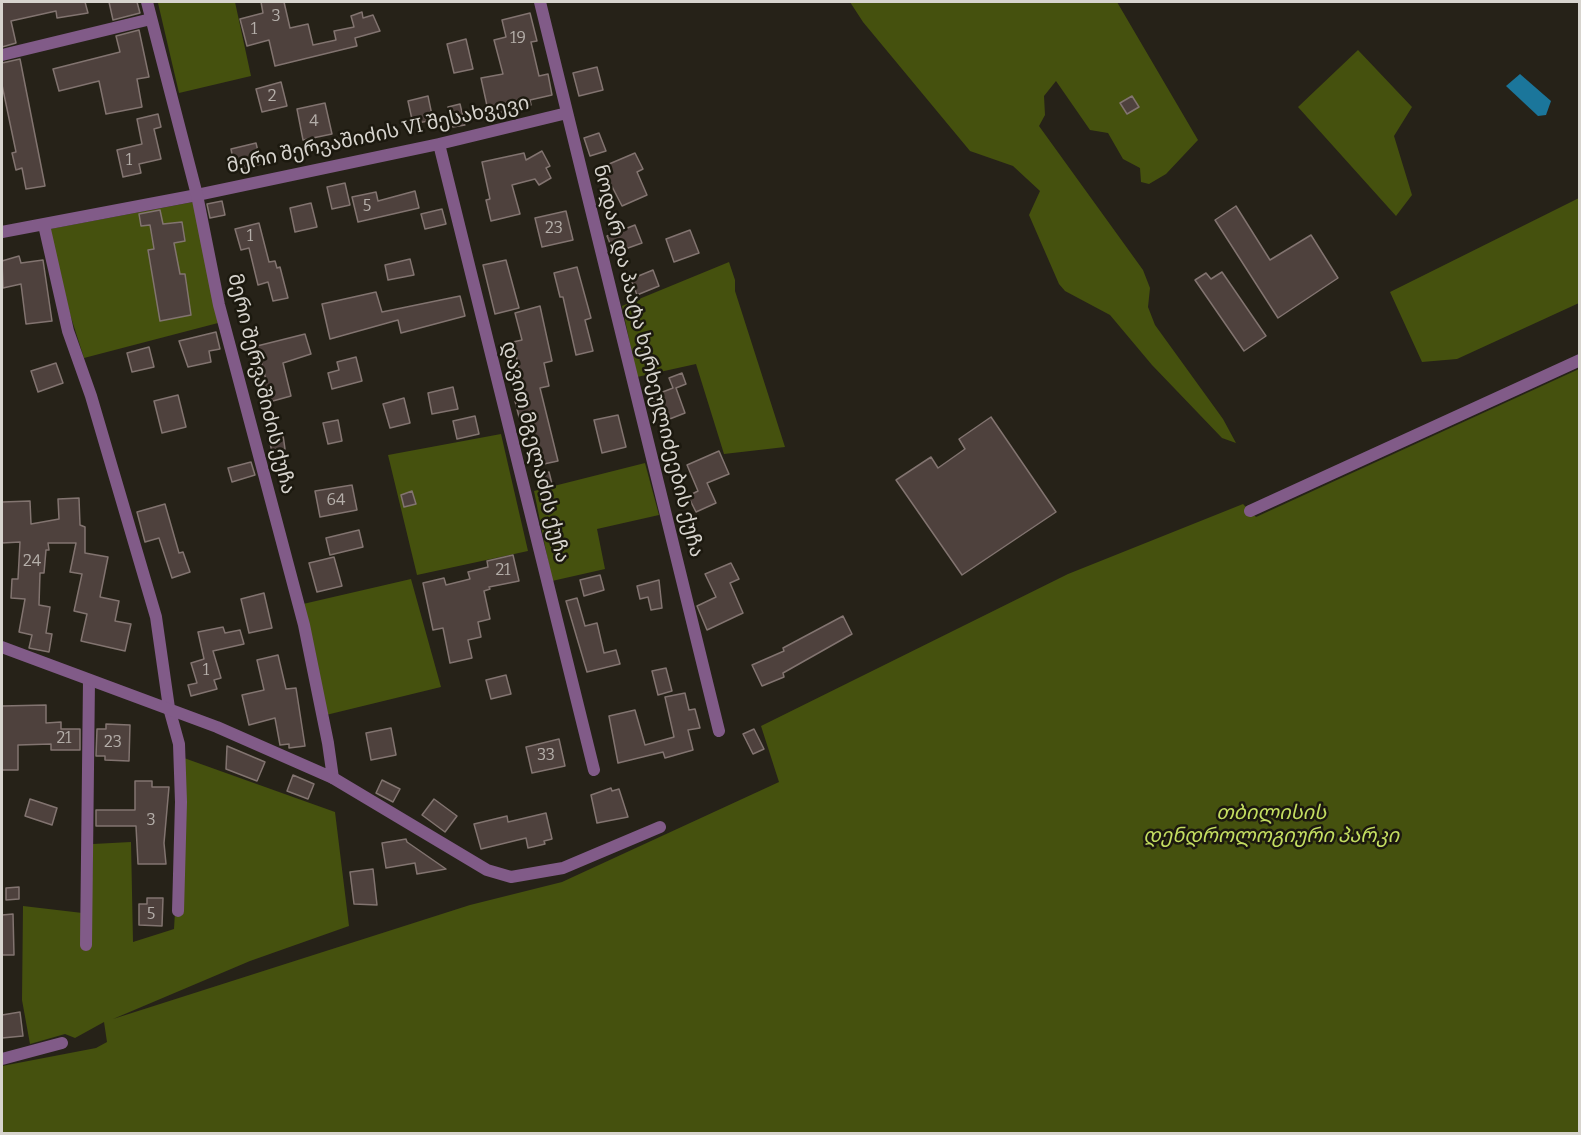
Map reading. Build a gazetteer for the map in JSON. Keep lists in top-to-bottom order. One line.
{"streets":{"street":["მერი შერვაშიძის VI შესახვევი","ნოდარ და პაატა ხერხეულიძეების ქუჩა","მერი შერვაშიძის ქუჩა","დავით მგელაძის ქუჩა"]},"crossings":[["მერი შერვაშიძის VI შესახვევი","ნოდარ და პაატა ხერხეულიძეების ქუჩა"],["მერი შერვაშიძის VI შესახვევი","მერი შერვაშიძის ქუჩა"],["მერი შერვაშიძის VI შესახვევი","დავით მგელაძის ქუჩა"]],"parks":["თბილისის დენდროლოგიური პარკი"],"house_numbers":["3","1","19","2","4","1","5","23","1","64","24","21","1","21","23","33","3","5"]}
